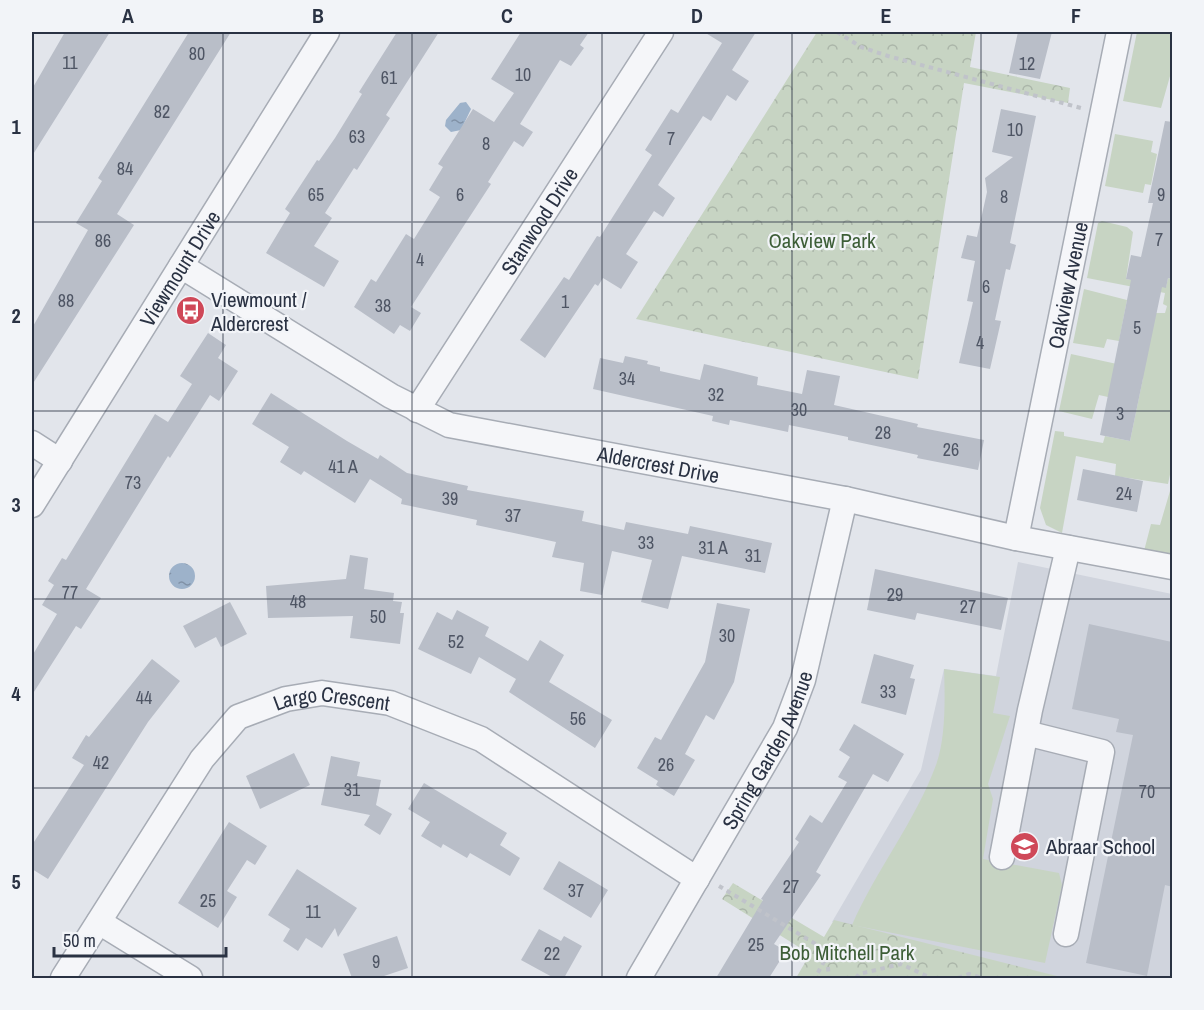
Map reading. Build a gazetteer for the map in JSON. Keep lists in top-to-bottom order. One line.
{"streets":{"street":["Stanwood Drive","Viewmount Drive","Oakview Avenue","Aldercrest Drive","Largo Crescent","Spring Garden Avenue"]},"crossings":[["Stanwood Drive","Aldercrest Drive"],["Viewmount Drive","Aldercrest Drive"],["Oakview Avenue","Aldercrest Drive"],["Aldercrest Drive","Spring Garden Avenue"],["Largo Crescent","Spring Garden Avenue"]],"parks":["Oakview Park","Bob Mitchell Park"],"places":{"bus stop":["Viewmount / Aldercrest"],"school or university":["Abraar School"]},"house_numbers":["80","11","12","10","61","82","10","63","7","8","84","65","6","9","8","7","86","4","6","88","1","38","5","4","34","32","30","3","28","26","41 A","73","24","39","37","33","31 A","31","77","29","48","27","50","30","52","33","44","56","42","26","31","70","27","37","25","11","25","22","9"],"scale_bar":"50 m","grid":{"columns":["A","B","C","D","E","F"],"rows":["1","2","3","4","5"]}}
